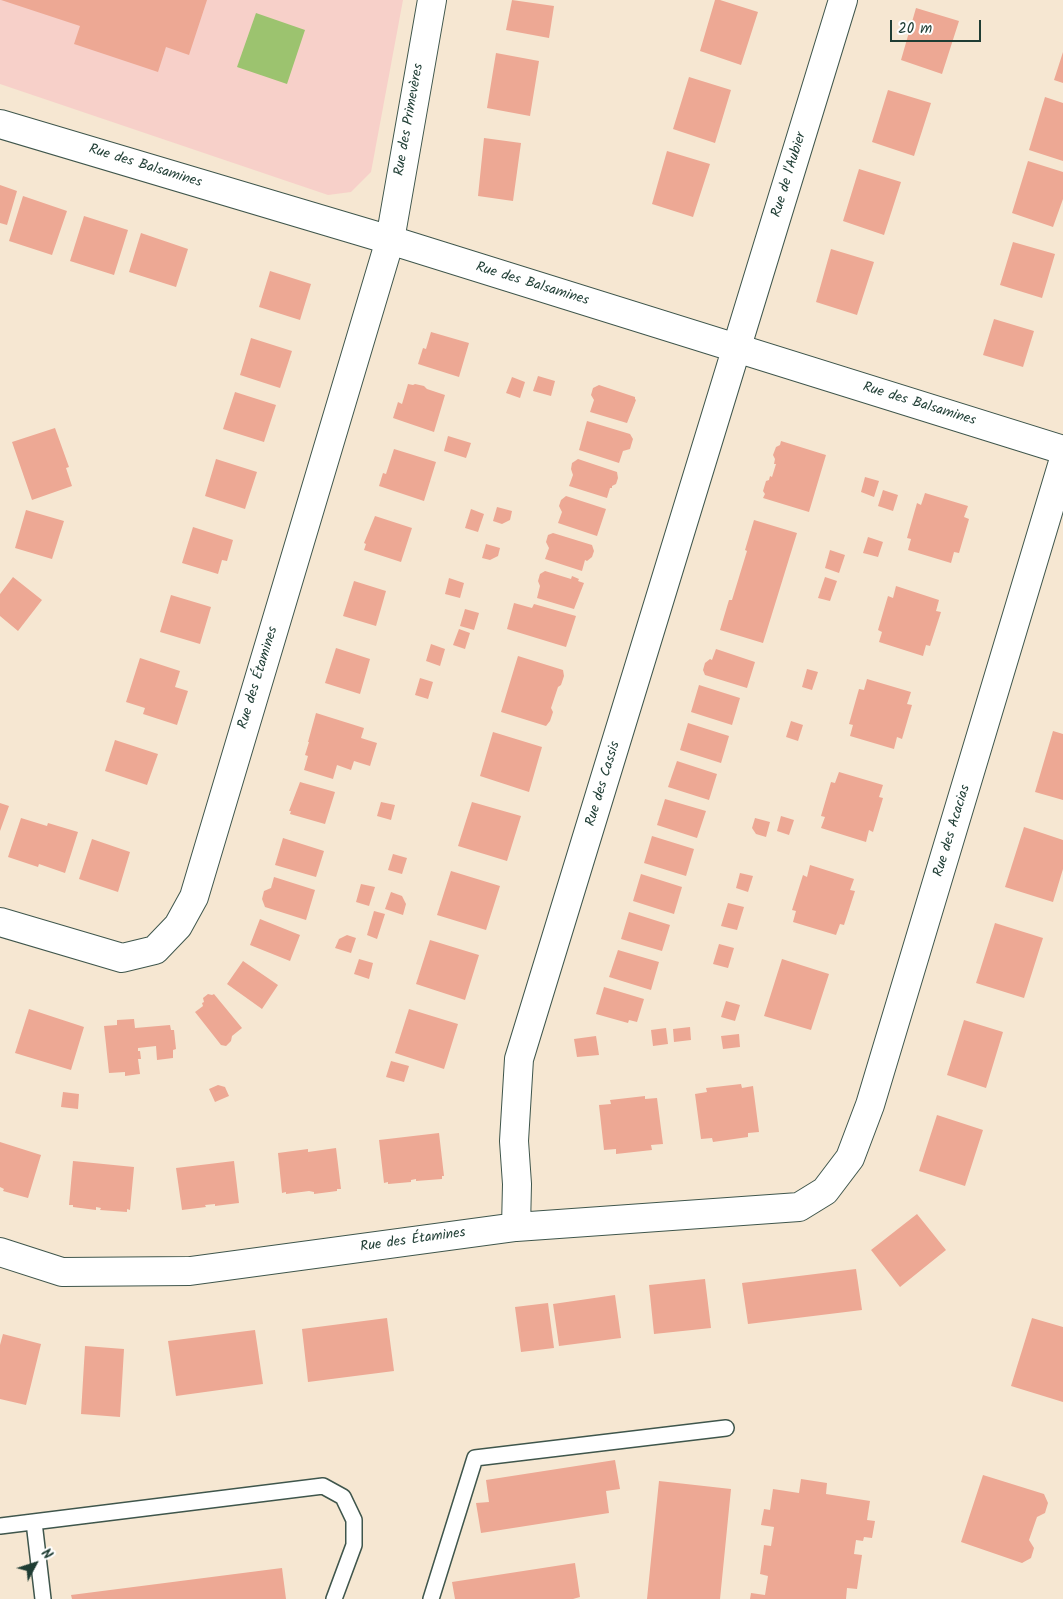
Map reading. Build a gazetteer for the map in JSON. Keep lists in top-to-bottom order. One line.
{"streets":{"street":["Rue des Primevères","Rue des Balsamines","Rue de l'Aubier","Rue des Étamines","Rue des Cassis","Rue des Acacias"]},"crossings":[["Rue des Primevères","Rue des Balsamines"],["Rue des Primevères","Rue des Étamines"],["Rue des Balsamines","Rue de l'Aubier"],["Rue des Balsamines","Rue des Étamines"],["Rue des Balsamines","Rue des Cassis"],["Rue de l'Aubier","Rue des Cassis"],["Rue des Étamines","Rue des Cassis"],["Rue des Étamines","Rue des Acacias"]],"scale_bar":"20 m","north":"top right"}
